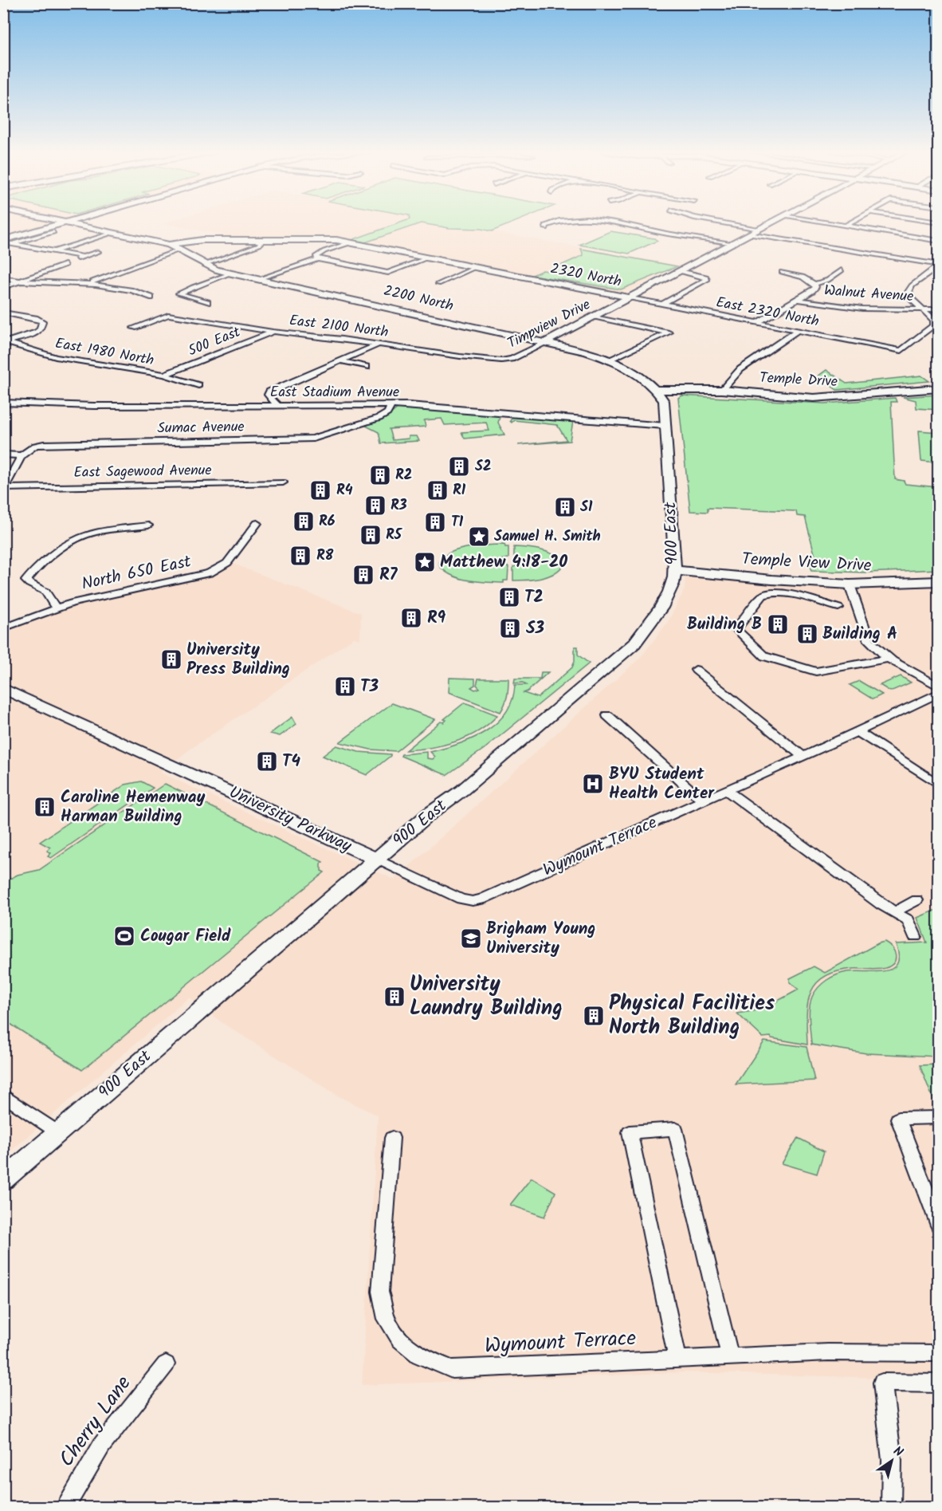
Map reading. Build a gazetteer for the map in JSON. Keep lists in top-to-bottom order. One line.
{"streets":{"main road":["2320 North","2200 North","Timpview Drive","Temple Drive","900 East","Temple View Drive","University Parkway"],"street":["Walnut Avenue","East 2320 North","East 2100 North","500 East","East 1980 North","East Stadium Avenue","Sumac Avenue","East Sagewood Avenue","North 650 East","Wymount Terrace","Cherry Lane"]},"crossings":[["2320 North","2200 North"],["2320 North","East 2320 North"],["2320 North","Timpview Drive"],["2200 North","Timpview Drive"],["2200 North","Temple Drive"],["2200 North","900 East"],["East 2320 North","Timpview Drive"],["Timpview Drive","East 2100 North"],["East 2100 North","500 East"],["500 East","East 1980 North"],["Temple Drive","900 East"],["East Stadium Avenue","Sumac Avenue"],["East Stadium Avenue","900 East"],["900 East","Temple View Drive"],["900 East","University Parkway"],["University Parkway","Wymount Terrace"]],"places":{"building":["S2","R2","R4","R1","R3","S1","R6","T1","R5","R8","R7","T2","R9","Building B","S3","Building A","University Press Building","T3","T4","Caroline Hemenway Harman Building","University Laundry Building","Physical Facilities North Building"],"place":["Samuel H. Smith","Matthew 4:18-20"],"hospital":["BYU Student Health Center"],"sports":["Cougar Field"],"school or university":["Brigham Young University"]},"north":"top right"}
